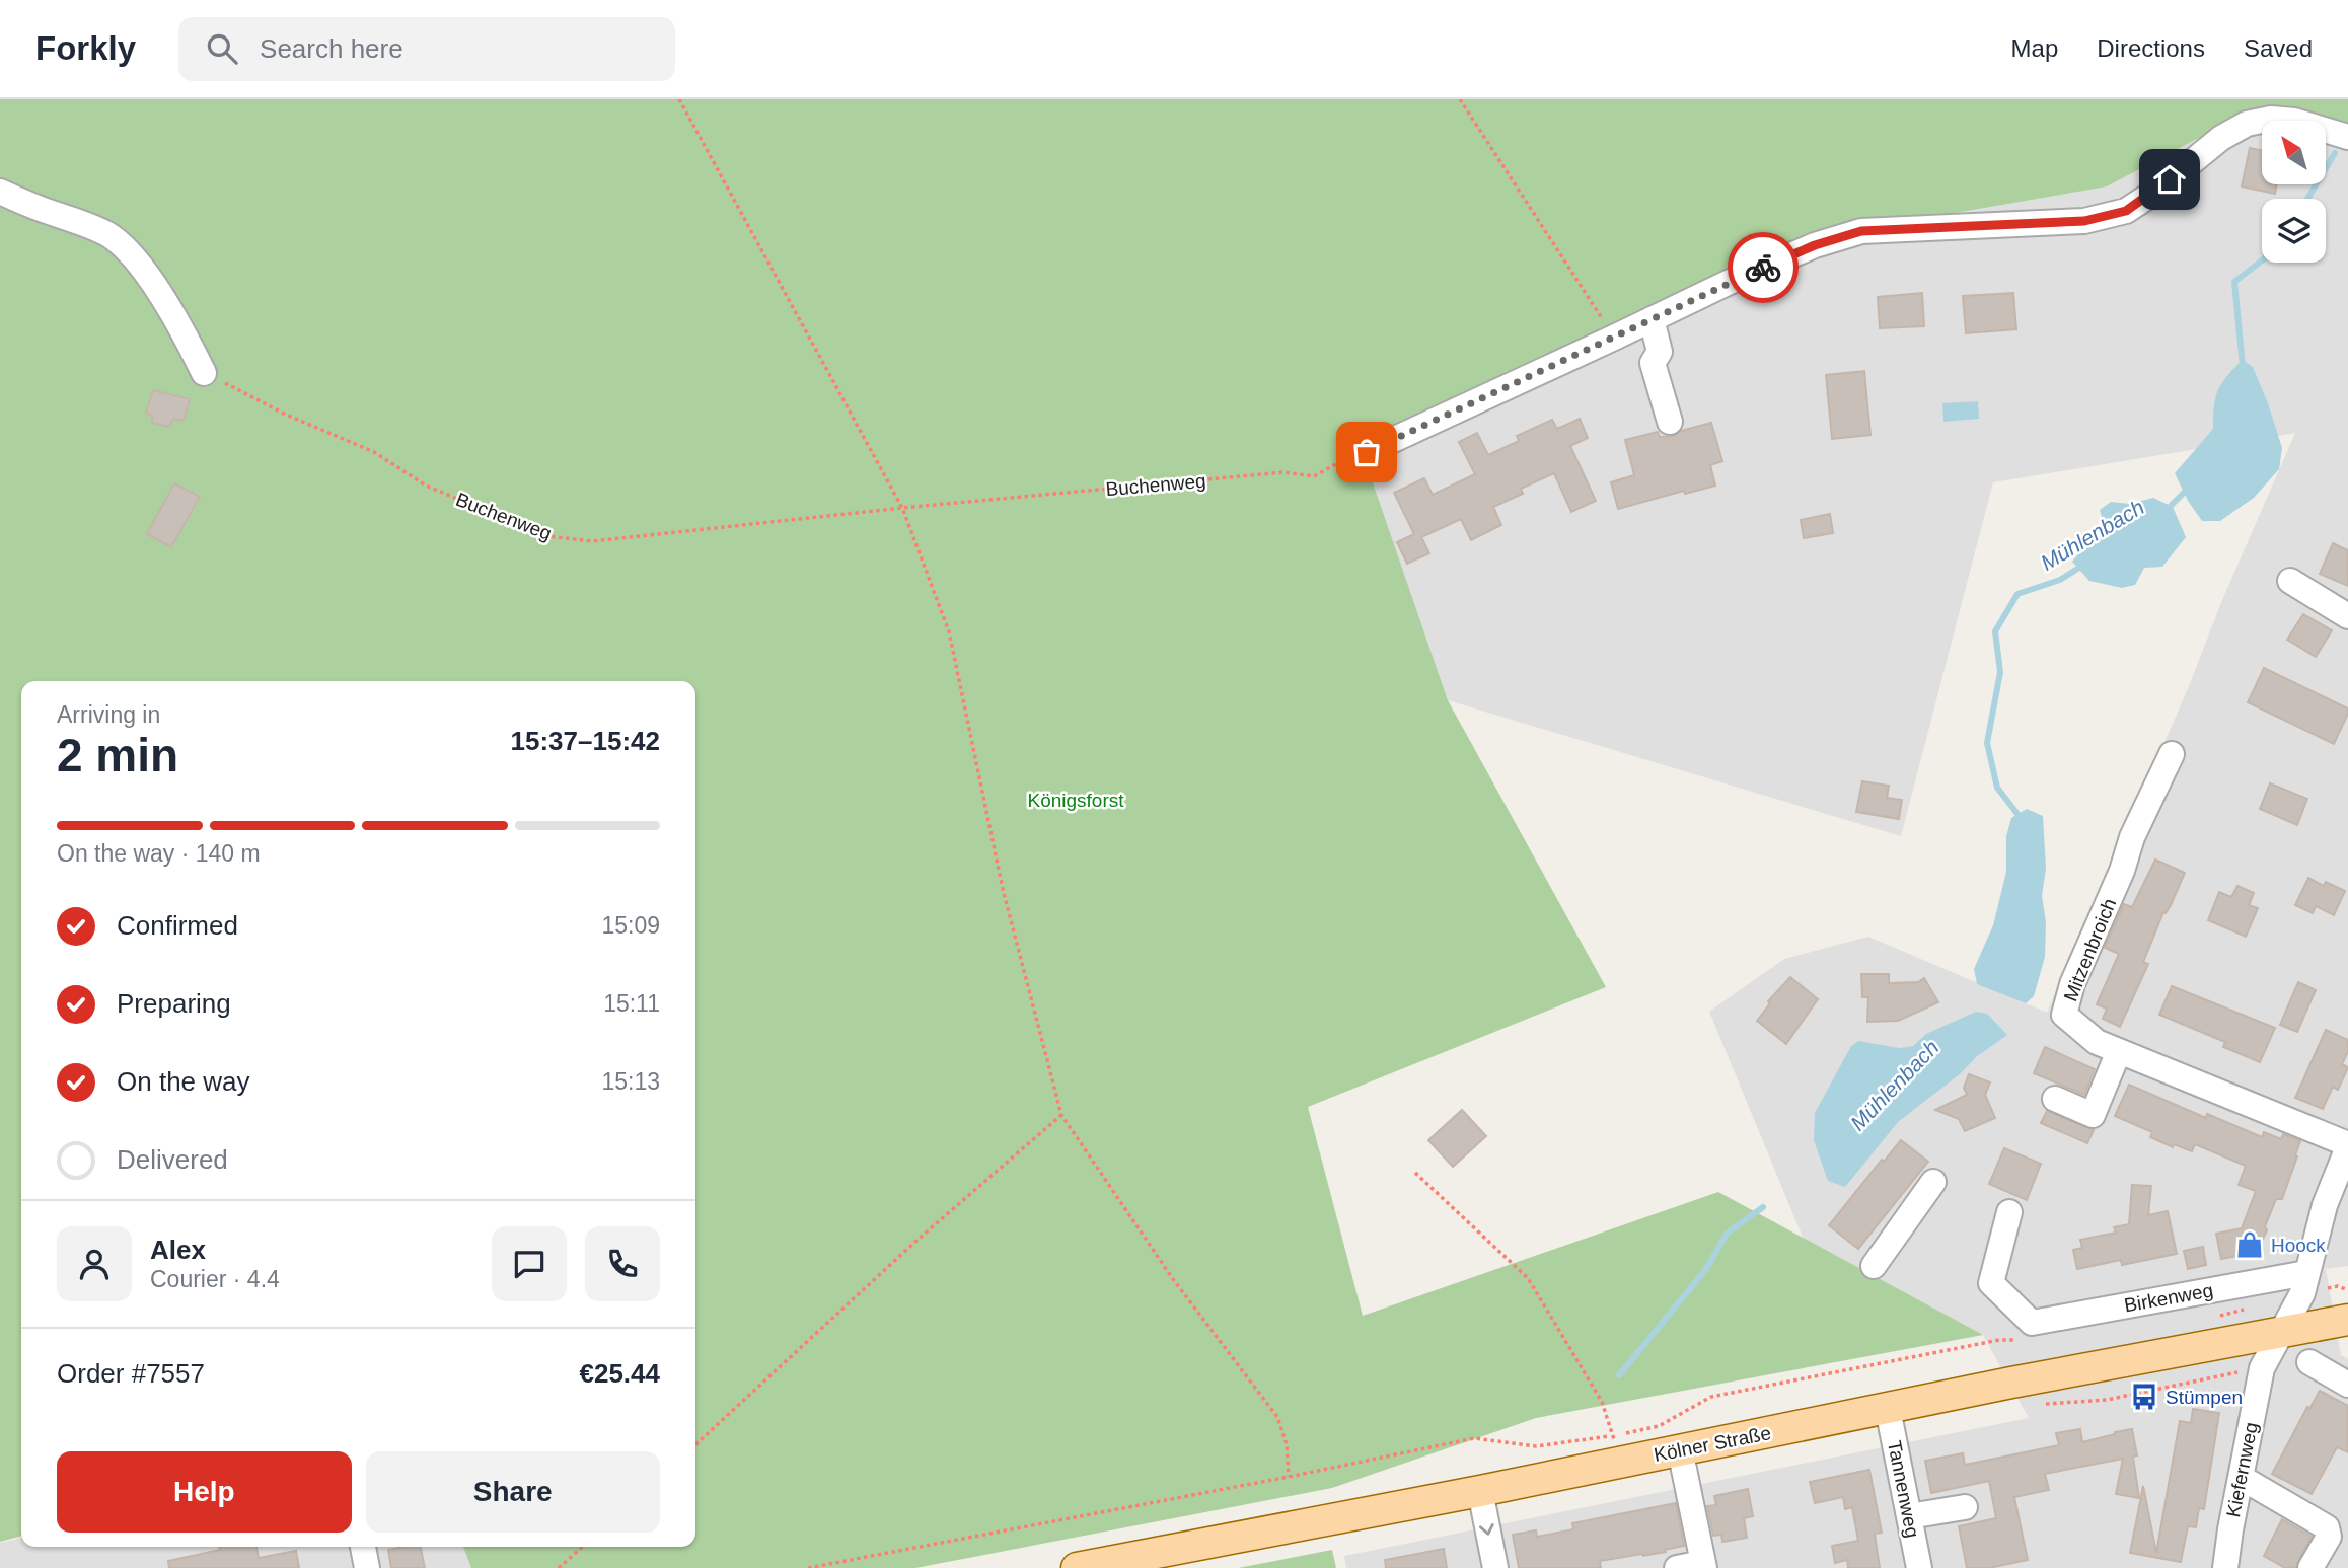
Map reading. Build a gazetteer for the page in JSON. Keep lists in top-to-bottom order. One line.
{"streets":{"main road":["Kölner Straße"],"street":["Mitzenbroich","Birkenweg","Kiefernweg","Tannenweg"],"path":["Buchenweg"]},"crossings":[["Mitzenbroich","Kiefernweg"],["Birkenweg","Kiefernweg"],["Kölner Straße","Kiefernweg"],["Kölner Straße","Tannenweg"]],"water":["Mühlenbach"],"parks":["Königsforst"],"places":{"shop":["Hoock"],"bus stop":["Stümpen"]},"north":"top left","page":{"header":"Forkly","search":"Search here","nav":["Map","Directions","Saved"],"heading":["2 min","Arriving in","15:37–15:42"],"panel":["Alex","Courier · 4.4","Order #7557","€25.44"],"bar":"On the way · 140 m","list":[["Confirmed","15:09"],["Preparing","15:11"],["On the way","15:13"],"Delivered"],"buttons":["Help","Share"]}}
